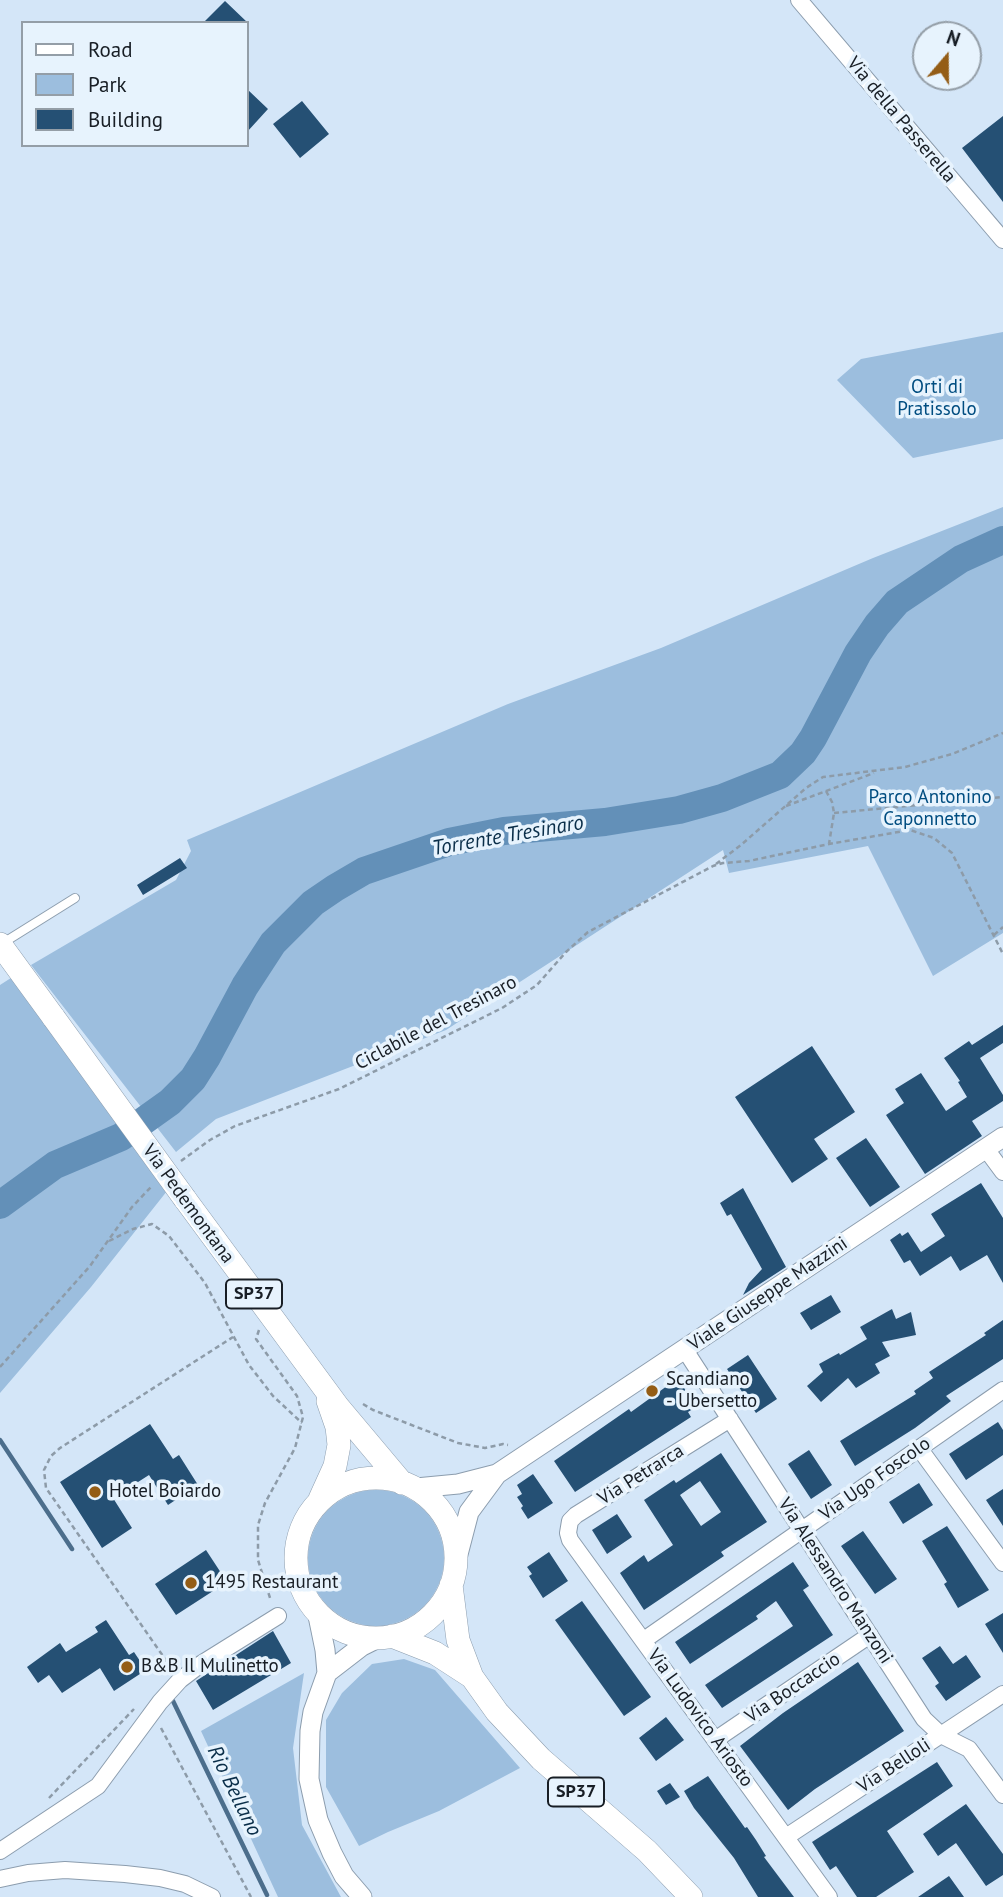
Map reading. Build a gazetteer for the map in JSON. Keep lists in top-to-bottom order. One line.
{"streets":{"main road":["Via Pedemontana","SP37"],"street":["Via della Passerella","Viale Giuseppe Mazzini","Via Petrarca","Via Ugo Foscolo","Via Alessandro Manzoni","Via Boccaccio","Via Ludovico Ariosto","Via Belloli"],"path":["Ciclabile del Tresinaro"]},"crossings":[["Via Pedemontana","Viale Giuseppe Mazzini"],["Viale Giuseppe Mazzini","Via Alessandro Manzoni"],["Via Petrarca","Via Alessandro Manzoni"],["Via Petrarca","Via Ludovico Ariosto"],["Via Ugo Foscolo","Via Alessandro Manzoni"],["Via Ugo Foscolo","Via Ludovico Ariosto"],["Via Alessandro Manzoni","Via Boccaccio"],["Via Alessandro Manzoni","Via Belloli"],["Via Boccaccio","Via Ludovico Ariosto"],["Via Ludovico Ariosto","Via Belloli"]],"water":["Torrente Tresinaro","Rio Bellano"],"parks":["Orti di Pratissolo","Parco Antonino Caponnetto"],"places":["Scandiano - Ubersetto","Hotel Boiardo","1495 Restaurant","B&B Il Mulinetto"],"legend":["Road","Park","Building"],"north":"top"}
